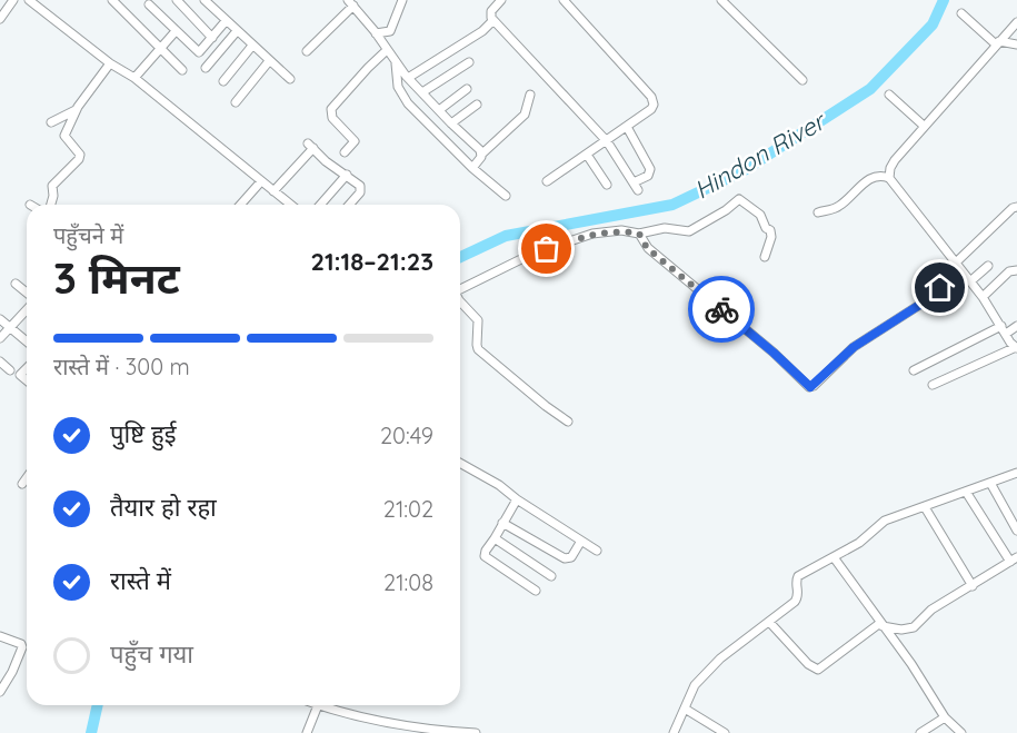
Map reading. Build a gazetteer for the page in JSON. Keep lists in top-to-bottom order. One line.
{"water":["Hindon River"],"page":{"heading":["3 मिनट","पहुँचने में","21:18–21:23"],"bar":"रास्ते में · 300 m","list":[["पुष्टि हुई","20:49"],["तैयार हो रहा","21:02"],["रास्ते में","21:08"],"पहुँच गया"]}}
